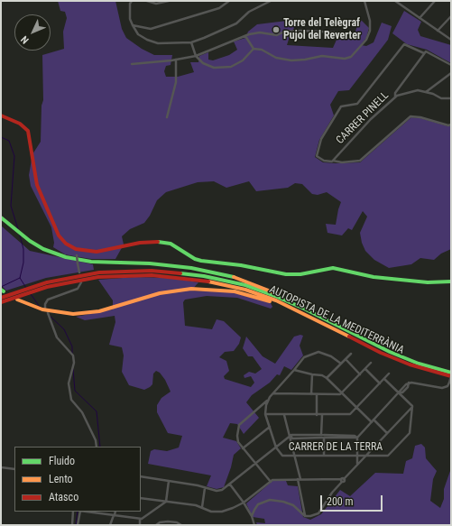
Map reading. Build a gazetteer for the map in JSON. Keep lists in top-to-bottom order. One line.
{"streets":{"main road":["AUTOPISTA DE LA MEDITERRÀNIA"],"street":["CARRER PINELL","CARRER DE LA TERRA"]},"places":["Torre del Telègraf Pujol del Reverter"],"legend":["Fluido","Lento","Atasco"],"scale_bar":"200 m","north":"bottom left"}
